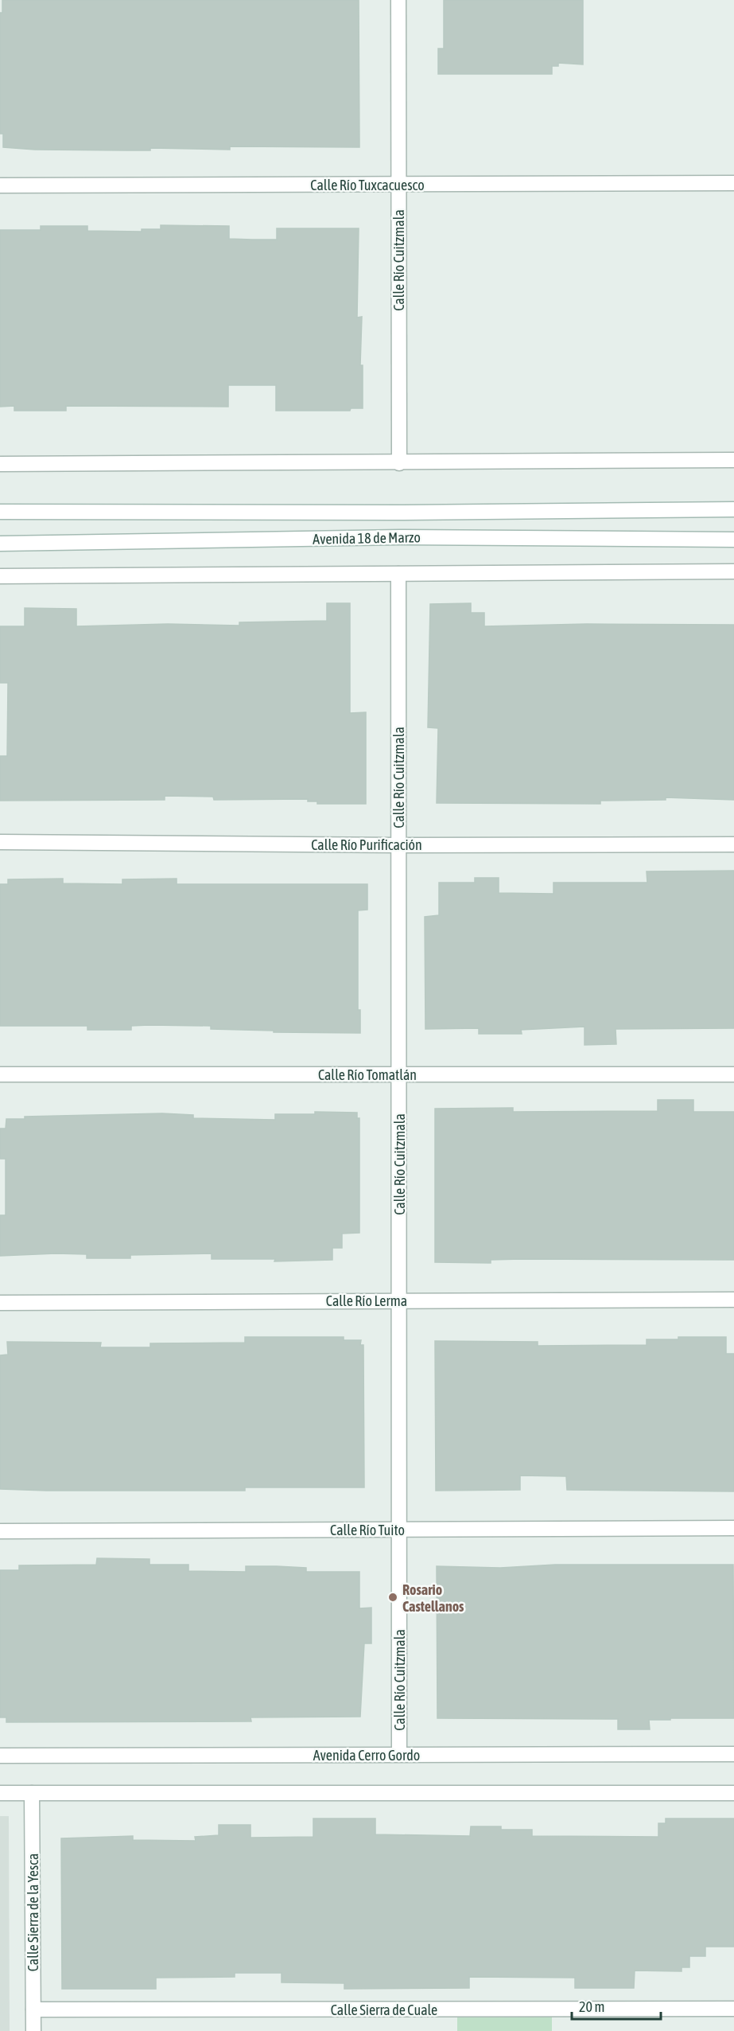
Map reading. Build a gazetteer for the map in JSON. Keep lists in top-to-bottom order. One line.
{"streets":{"street":["Calle Río Tuxcacuesco","Calle Río Cuitzmala","Avenida 18 de Marzo","Calle Río Purificación","Calle Río Tomatlán","Calle Río Lerma","Calle Río Tuito","Avenida Cerro Gordo","Calle Sierra de la Yesca","Calle Sierra de Cuale"]},"crossings":[["Calle Río Tuxcacuesco","Calle Río Cuitzmala"],["Calle Río Cuitzmala","Calle Río Purificación"],["Calle Río Cuitzmala","Calle Río Tomatlán"],["Calle Río Cuitzmala","Calle Río Lerma"],["Calle Río Cuitzmala","Calle Río Tuito"],["Calle Río Cuitzmala","Avenida Cerro Gordo"],["Calle Sierra de la Yesca","Calle Sierra de Cuale"]],"places":["Rosario Castellanos"],"scale_bar":"20 m"}
